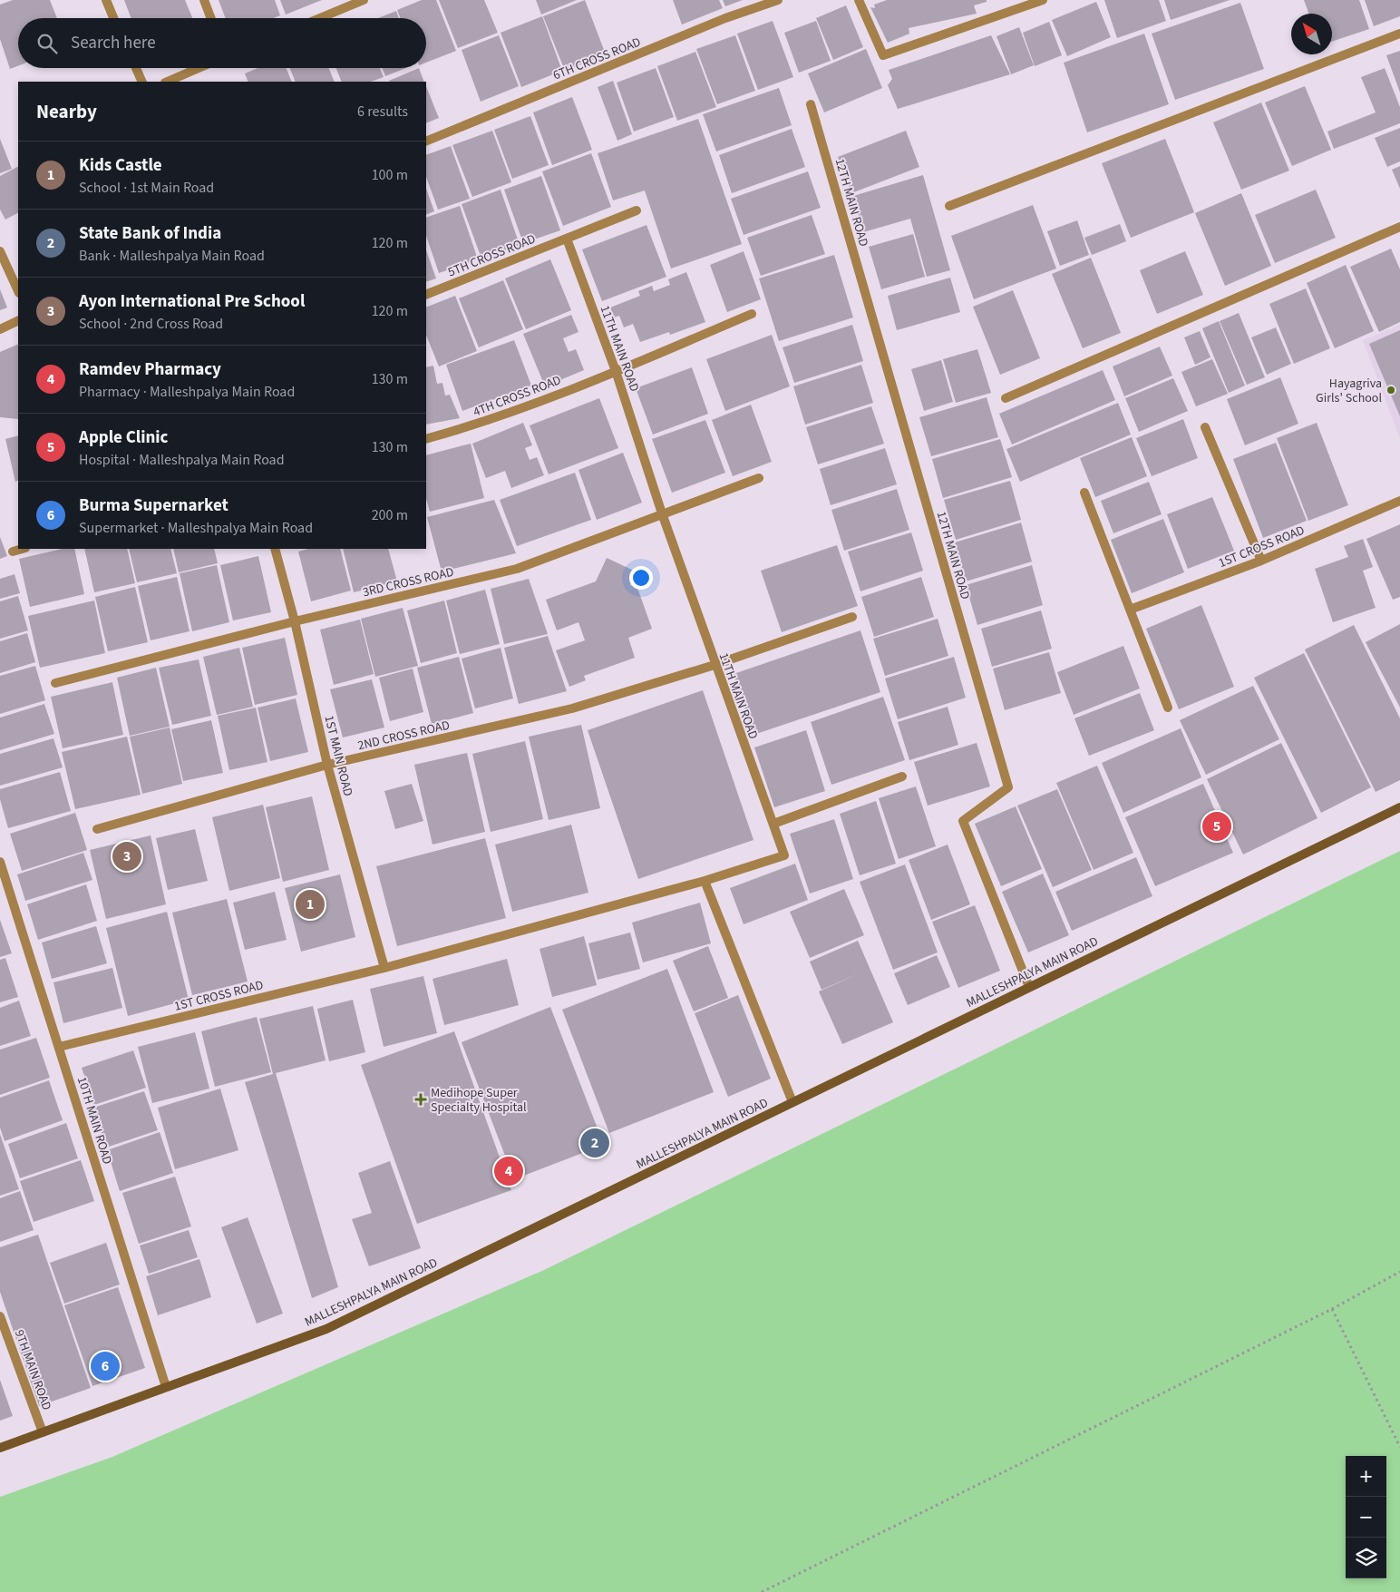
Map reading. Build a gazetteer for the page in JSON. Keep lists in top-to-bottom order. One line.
{"streets":{"main road":["MALLESHPALYA MAIN ROAD"],"street":["6TH CROSS ROAD","12TH MAIN ROAD","5TH CROSS ROAD","11TH MAIN ROAD","4TH CROSS ROAD","1ST CROSS ROAD","3RD CROSS ROAD","2ND CROSS ROAD","1ST MAIN ROAD","10TH MAIN ROAD","9TH MAIN ROAD"]},"crossings":[["12TH MAIN ROAD","MALLESHPALYA MAIN ROAD"],["5TH CROSS ROAD","11TH MAIN ROAD"],["11TH MAIN ROAD","4TH CROSS ROAD"],["11TH MAIN ROAD","1ST CROSS ROAD"],["11TH MAIN ROAD","3RD CROSS ROAD"],["11TH MAIN ROAD","2ND CROSS ROAD"],["1ST CROSS ROAD","1ST MAIN ROAD"],["1ST CROSS ROAD","10TH MAIN ROAD"],["3RD CROSS ROAD","1ST MAIN ROAD"],["2ND CROSS ROAD","1ST MAIN ROAD"],["MALLESHPALYA MAIN ROAD","10TH MAIN ROAD"],["MALLESHPALYA MAIN ROAD","9TH MAIN ROAD"]],"places":{"other":["Hayagriva Girls' School"],"health":["Medihope Super Specialty Hospital"]},"north":"top left","page":{"search":"Search here","heading":["Nearby","6 results"],"list":[{"mark":"1","name":"Kids Castle","note":"School · 1st Main Road","value":"100 m"},{"mark":"2","name":"State Bank of India","note":"Bank · Malleshpalya Main Road","value":"120 m"},{"mark":"3","name":"Ayon International Pre School","note":"School · 2nd Cross Road","value":"120 m"},{"mark":"4","name":"Ramdev Pharmacy","note":"Pharmacy · Malleshpalya Main Road","value":"130 m"},{"mark":"5","name":"Apple Clinic","note":"Hospital · Malleshpalya Main Road","value":"130 m"},{"mark":"6","name":"Burma Supernarket","note":"Supermarket · Malleshpalya Main Road","value":"200 m"}],"pins":["5","3","1","2","4","6"],"map_buttons":["+","−"]}}
